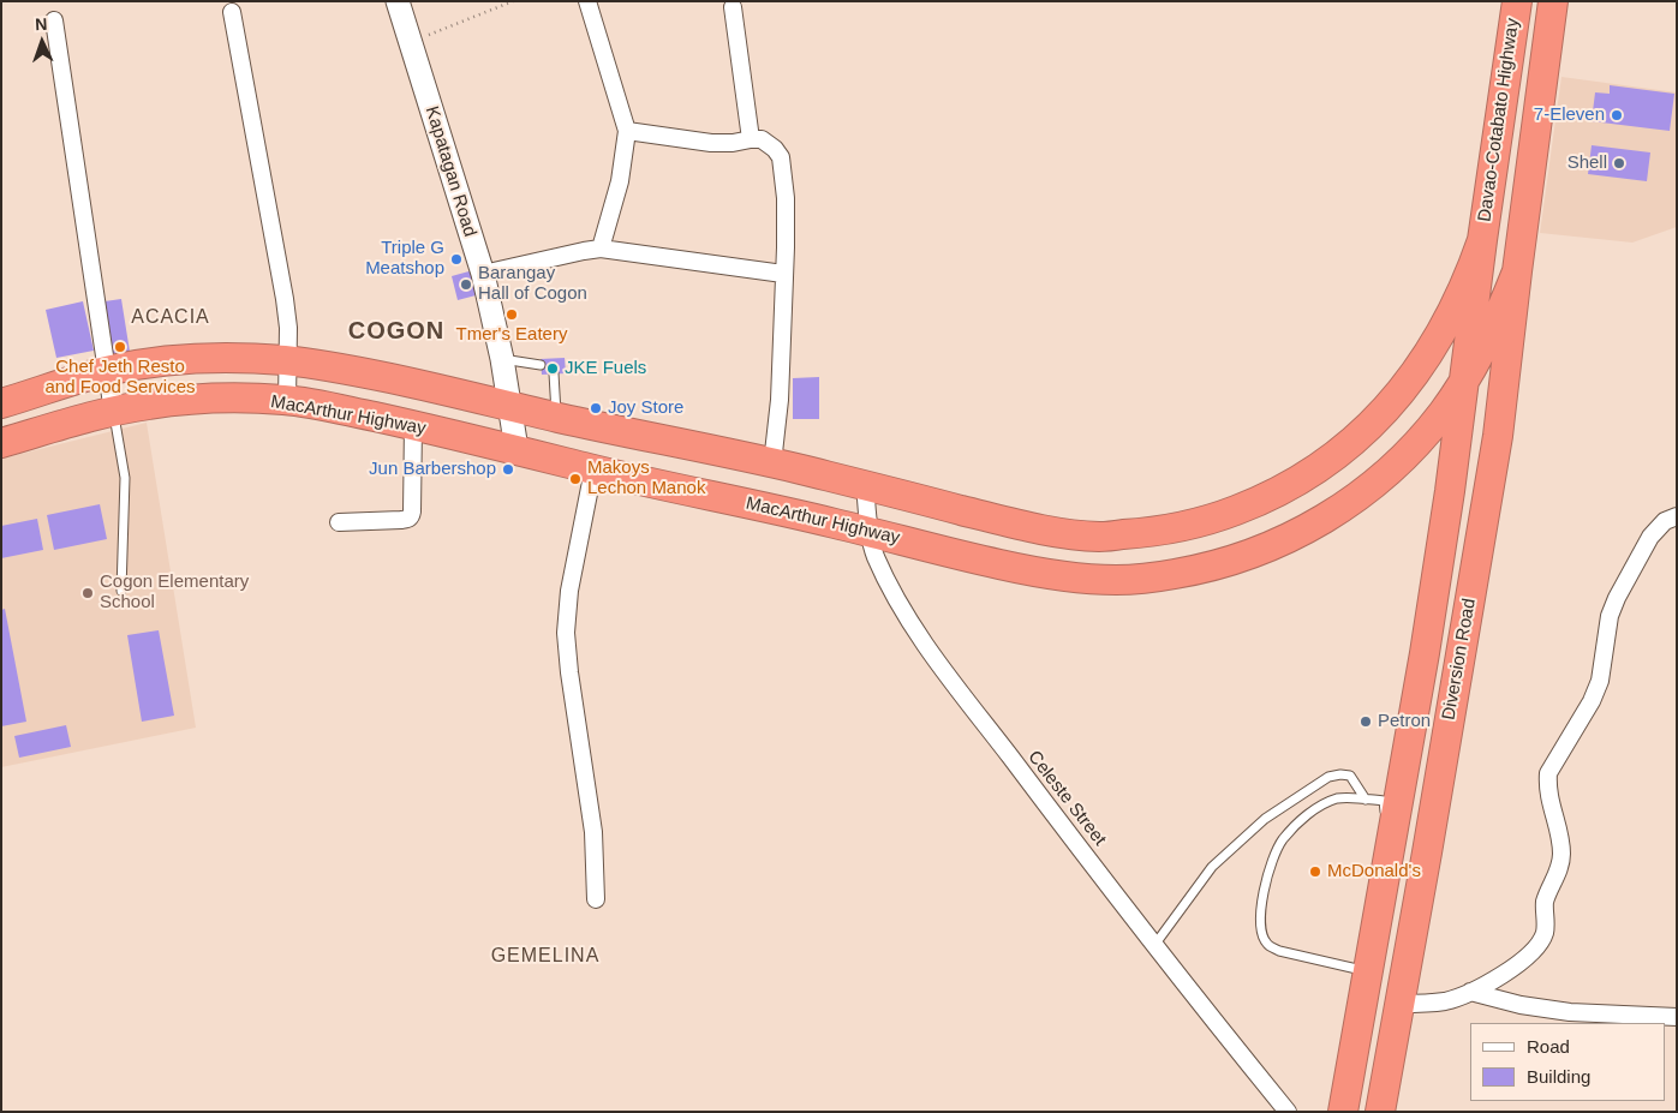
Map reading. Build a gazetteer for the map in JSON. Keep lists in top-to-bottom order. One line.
{"streets":{"highway":["Davao-Cotabato Highway","MacArthur Highway","Diversion Road"],"main road":["Kapatagan Road"],"street":["Celeste Street"]},"crossings":[["Davao-Cotabato Highway","Diversion Road"],["Kapatagan Road","MacArthur Highway"],["MacArthur Highway","Diversion Road"],["MacArthur Highway","Celeste Street"]],"districts":["ACACIA","COGON","GEMELINA"],"places":["7-Eleven","Shell","Triple G Meatshop","Barangay Hall of Cogon","Tmer's Eatery","Chef Jeth Resto and Food Services","JKE Fuels","Joy Store","Jun Barbershop","Makoys Lechon Manok","Cogon Elementary School","Petron","McDonald's"],"legend":["Road","Building"],"north":"top"}
